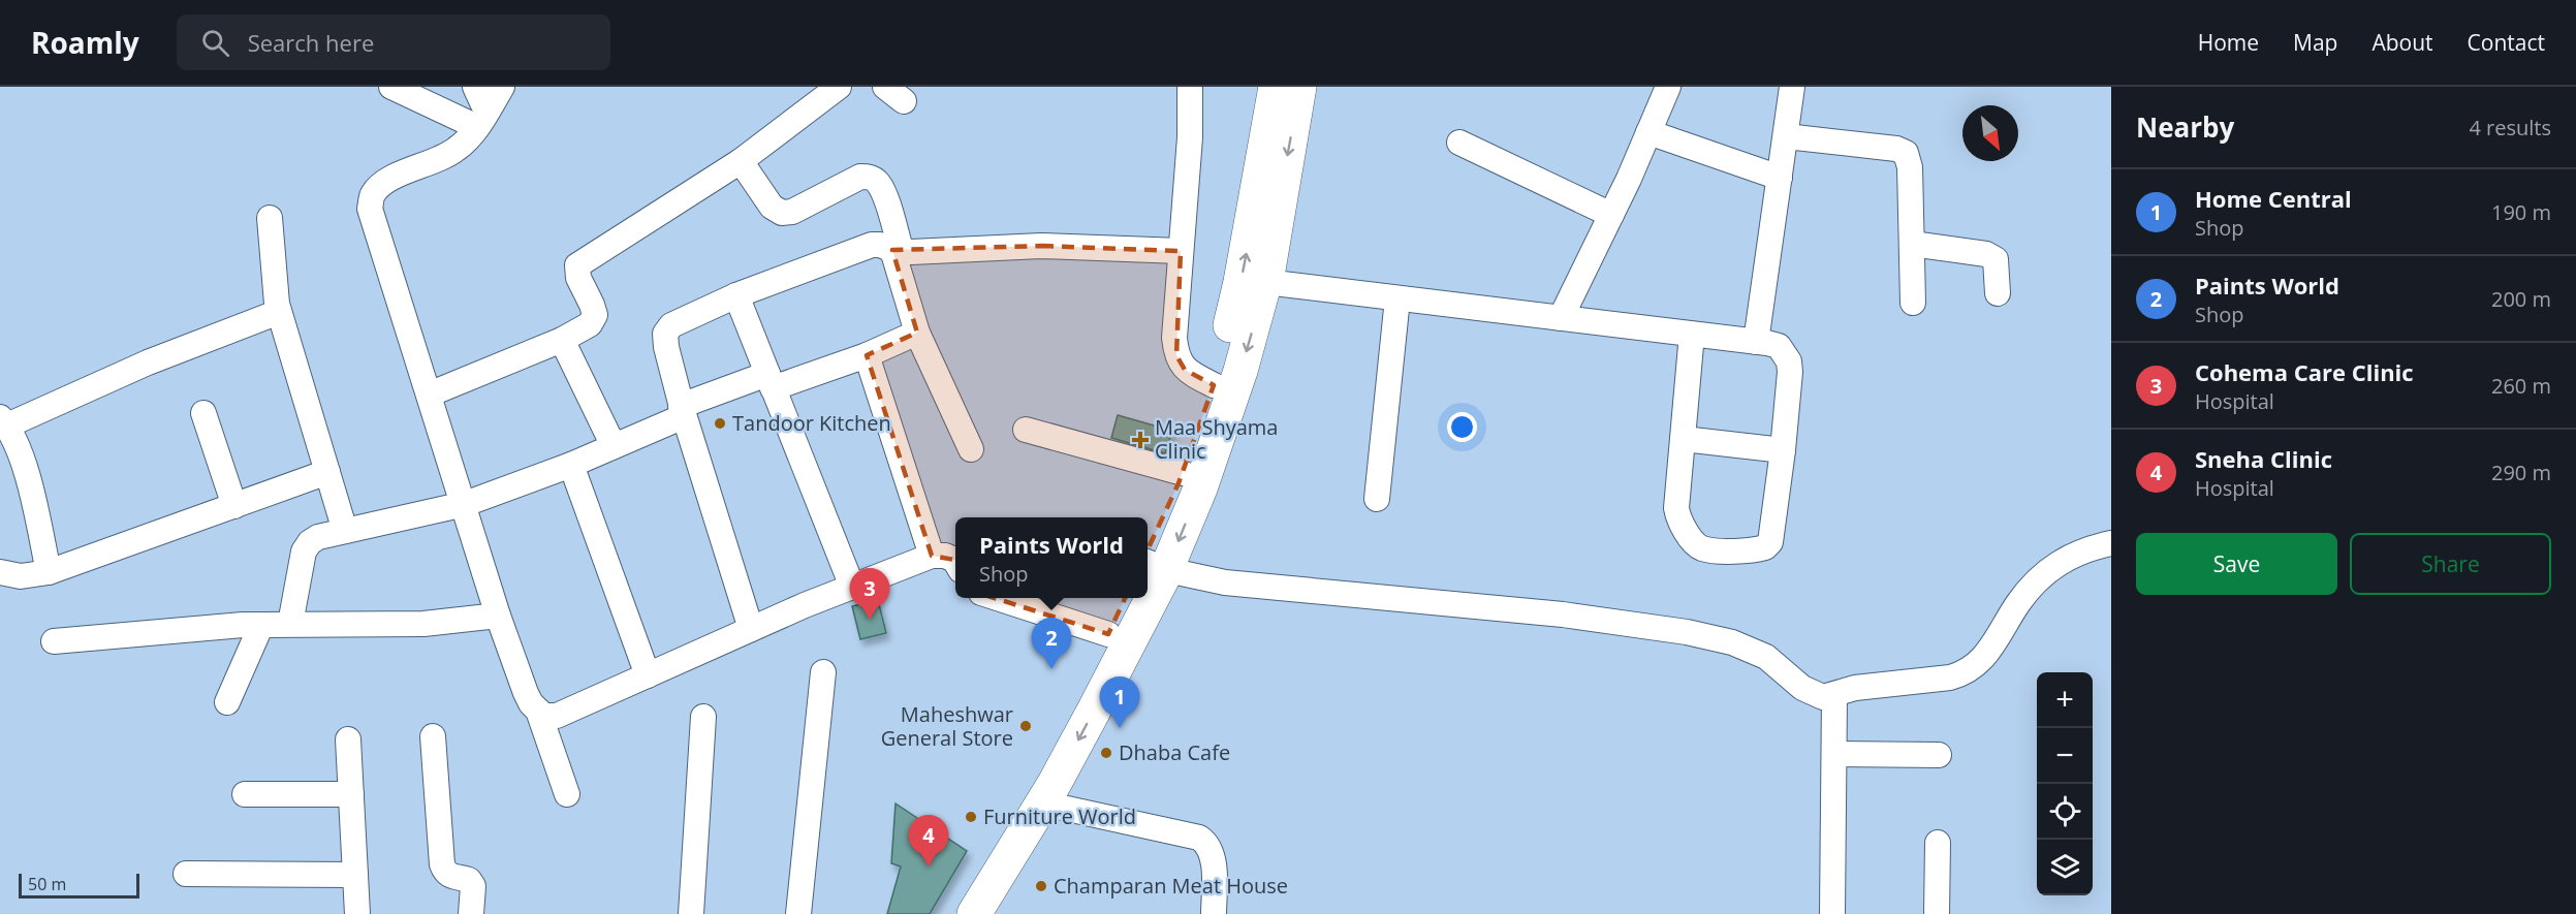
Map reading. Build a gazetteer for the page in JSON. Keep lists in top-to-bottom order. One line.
{"places":{"other":["Tandoor Kitchen","Maheshwar General Store","Dhaba Cafe","Furniture World","Champaran Meat House"],"health":["Maa Shyama Clinic"]},"scale_bar":"50 m","north":"bottom right","page":{"header":"Roamly","search":"Search here","nav":["Home","Map","About","Contact"],"heading":["Nearby","4 results"],"list":[{"mark":"1","name":"Home Central","note":"Shop","value":"190 m"},{"mark":"2","name":"Paints World","note":"Shop","value":"200 m"},{"mark":"3","name":"Cohema Care Clinic","note":"Hospital","value":"260 m"},{"mark":"4","name":"Sneha Clinic","note":"Hospital","value":"290 m"}],"buttons":["Save","Share"],"popup":["Paints World","Shop"],"pins":["3","2","1","4"],"map_buttons":["+","−"],"scale":"50 m"}}
